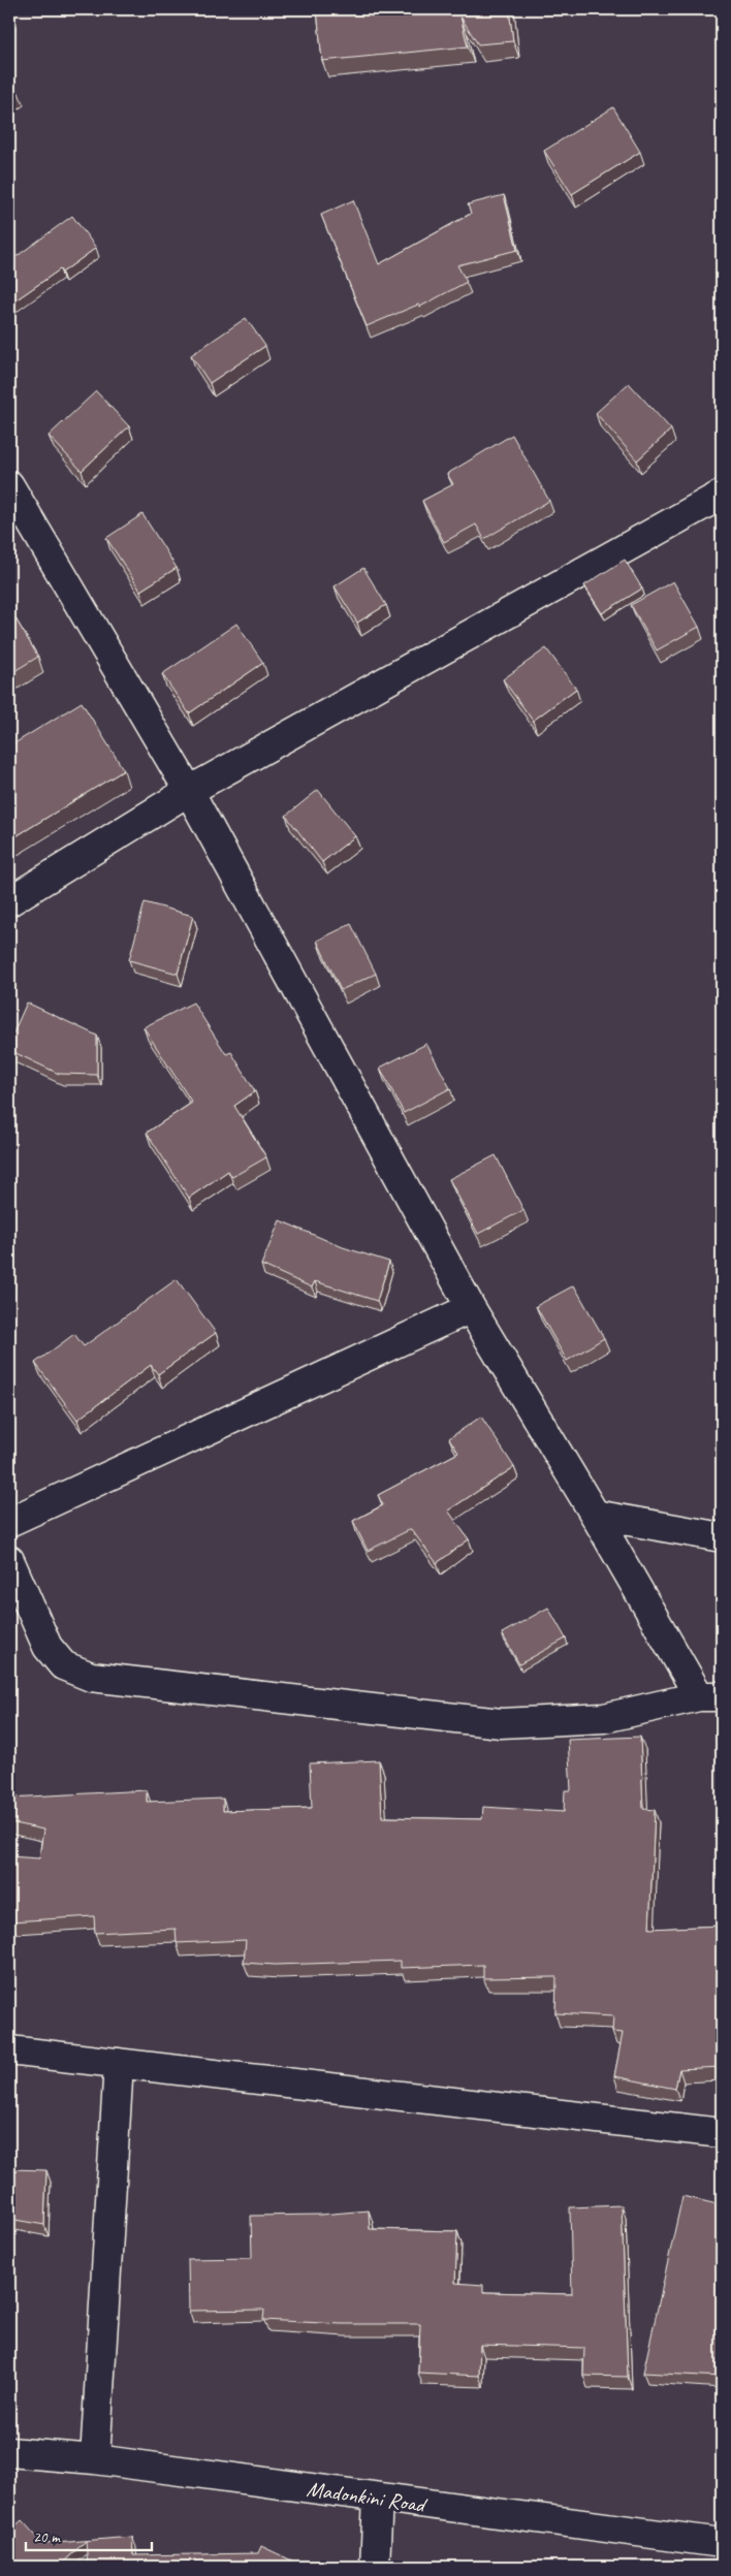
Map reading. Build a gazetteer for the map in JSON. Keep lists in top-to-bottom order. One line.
{"streets":{"street":["Madonkini Road"]},"scale_bar":"20 m"}
